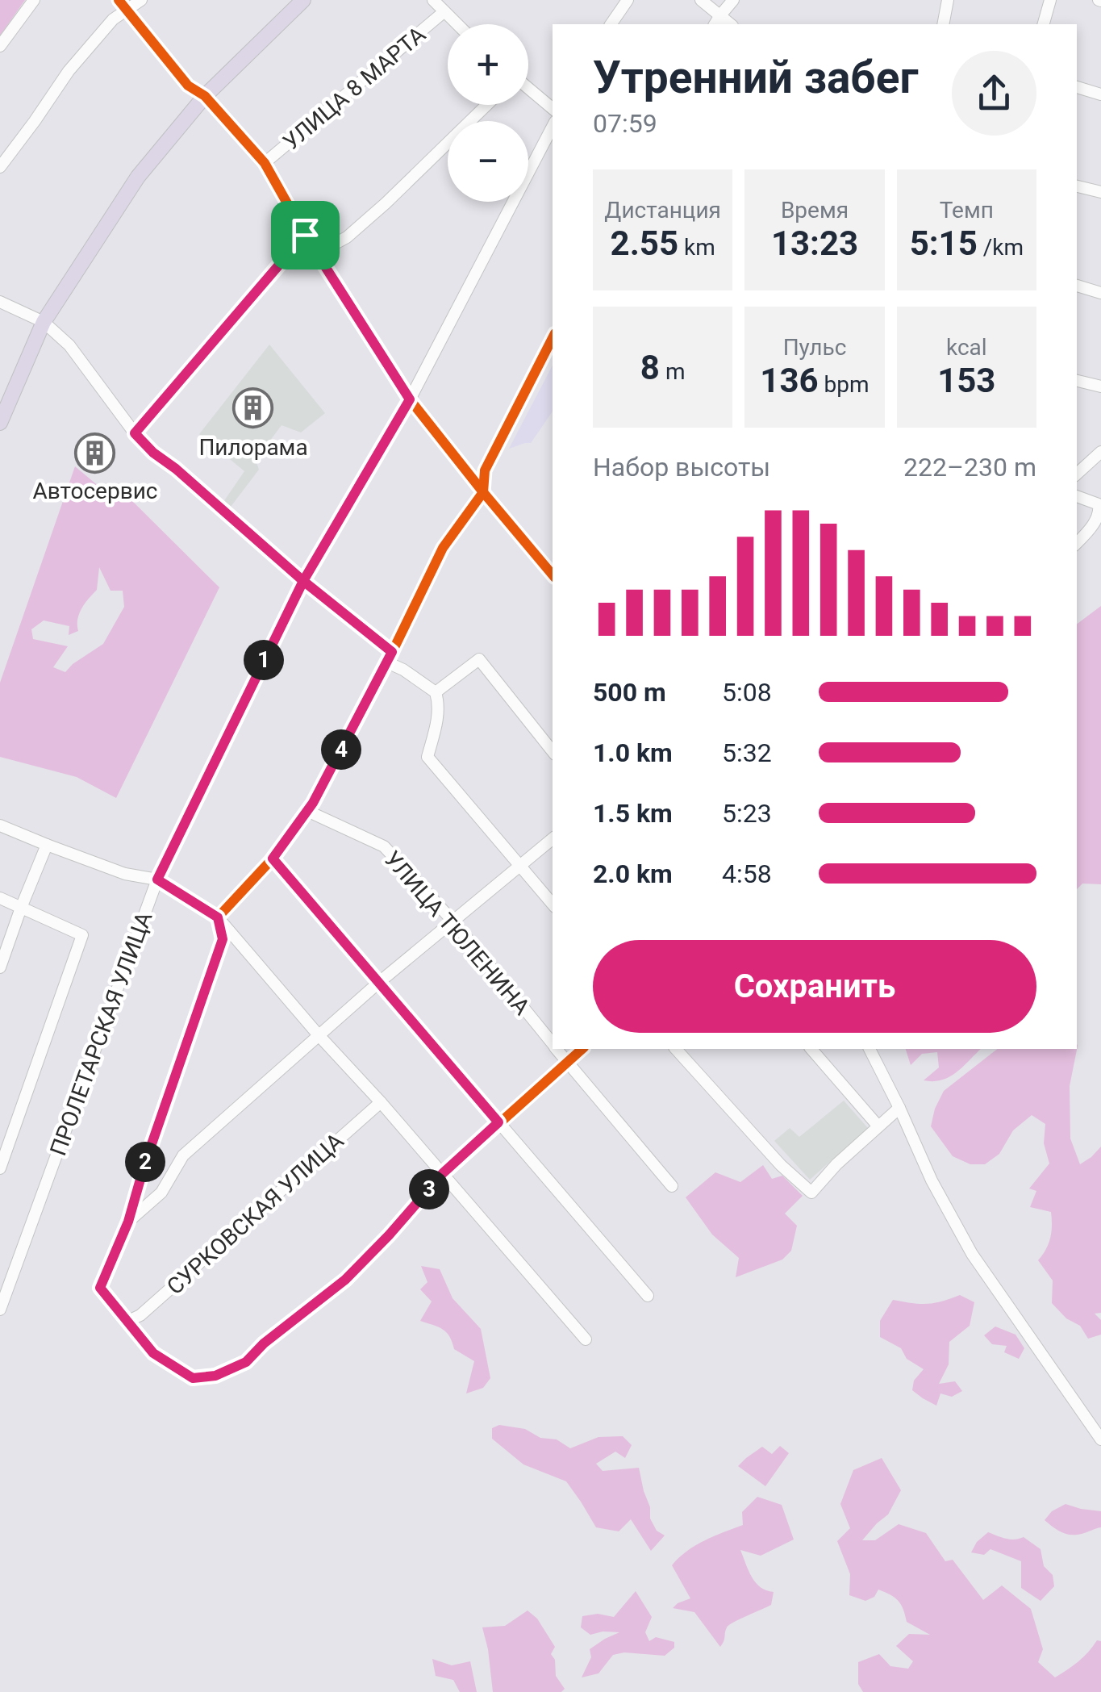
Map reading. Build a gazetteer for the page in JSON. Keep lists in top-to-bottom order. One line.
{"streets":{"street":["УЛИЦА 8 МАРТА","УЛИЦА ТЮЛЕНИНА","ПРОЛЕТАРСКАЯ УЛИЦА","СУРКОВСКАЯ УЛИЦА"]},"places":{"building":["Пилорама","Автосервис"]},"page":{"map_buttons":["+","−"],"heading":["Утренний забег","07:59"],"stats":[["Дистанция","2.55 km"],["Время","13:23"],["Темп","5:15 /km"],["8 m"],["Пульс","136 bpm"],["kcal","153"]],"chart":["Набор высоты","222–230 m"],"pins":["1","4","2","3"],"list":[{"name":"500 m","note":"5:08"},{"name":"1.0 km","note":"5:32"},{"name":"1.5 km","note":"5:23"},{"name":"2.0 km","note":"4:58"}],"buttons":"Сохранить"}}
